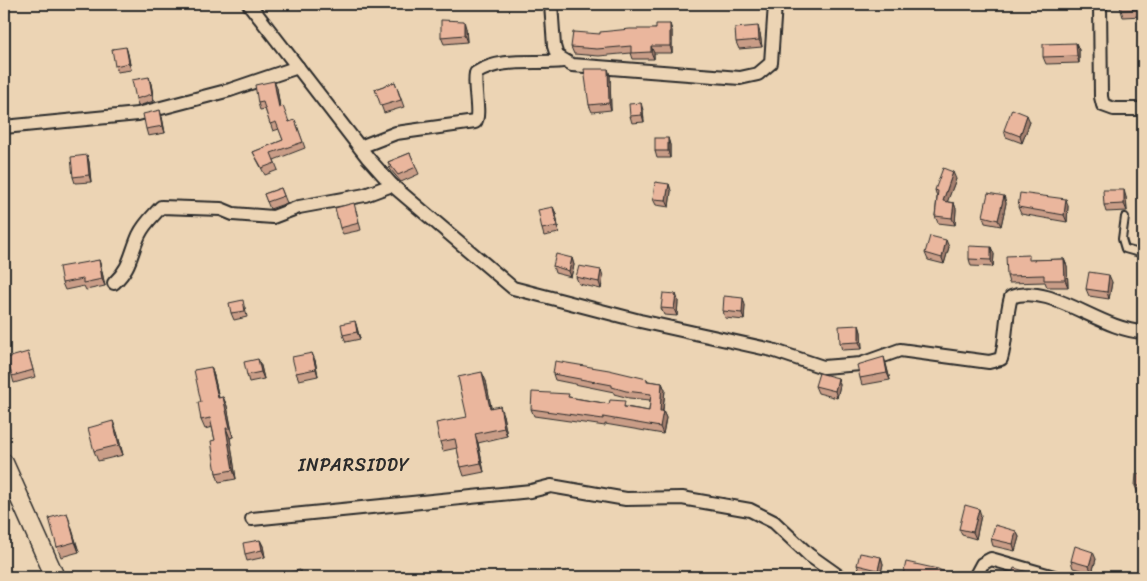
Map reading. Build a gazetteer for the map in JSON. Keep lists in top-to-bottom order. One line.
{"districts":["INPARSIDDY"]}
